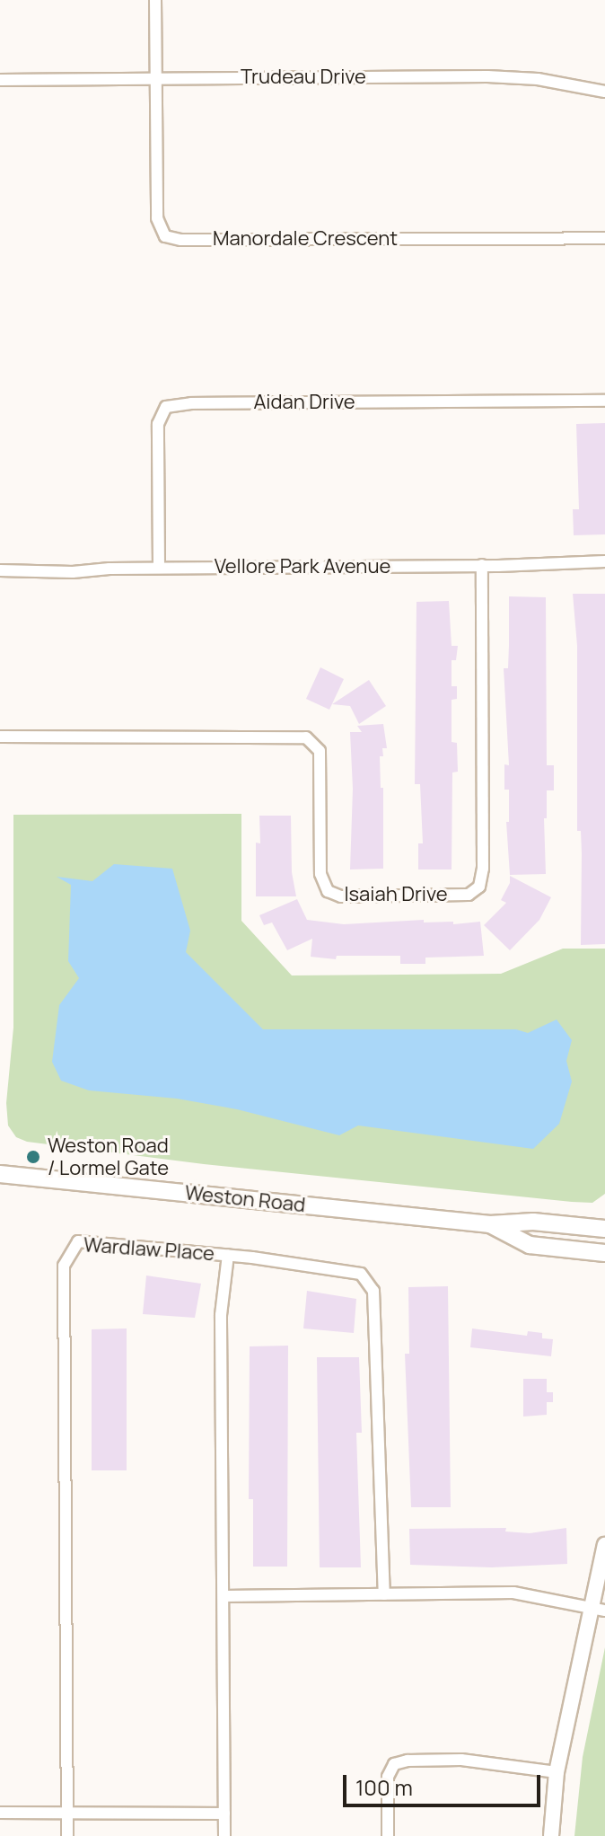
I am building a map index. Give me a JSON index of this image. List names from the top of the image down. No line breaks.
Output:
{"streets":{"main road":["Weston Road"],"street":["Trudeau Drive","Manordale Crescent","Aidan Drive","Vellore Park Avenue","Isaiah Drive","Wardlaw Place"]},"crossings":[["Trudeau Drive","Manordale Crescent"],["Aidan Drive","Vellore Park Avenue"],["Vellore Park Avenue","Isaiah Drive"]],"places":["Weston Road / Lormel Gate"],"scale_bar":"100 m"}
